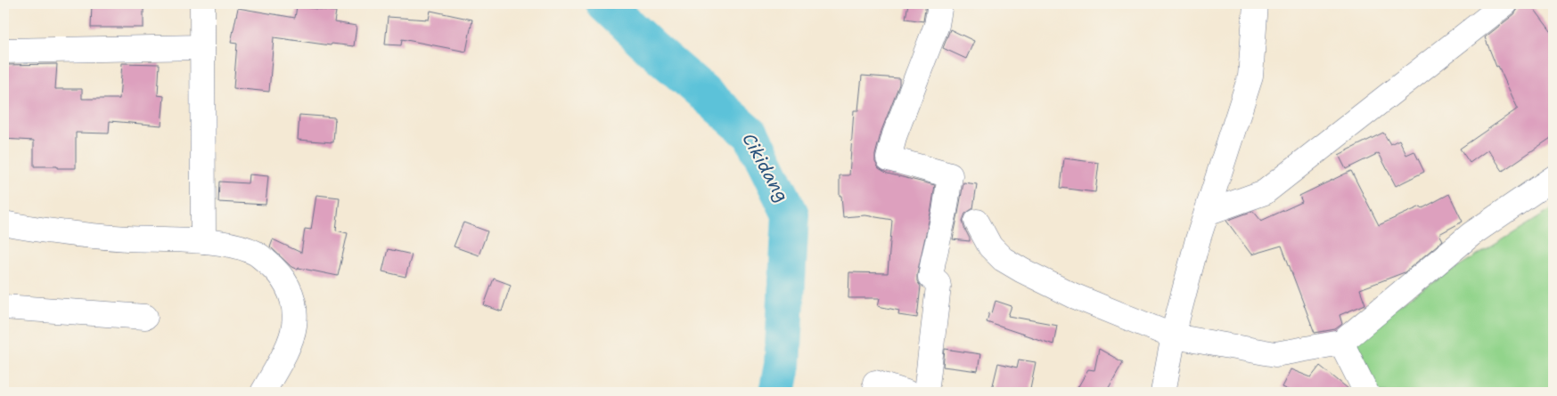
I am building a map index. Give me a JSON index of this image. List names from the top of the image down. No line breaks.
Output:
{"water":["Cikidang"]}
